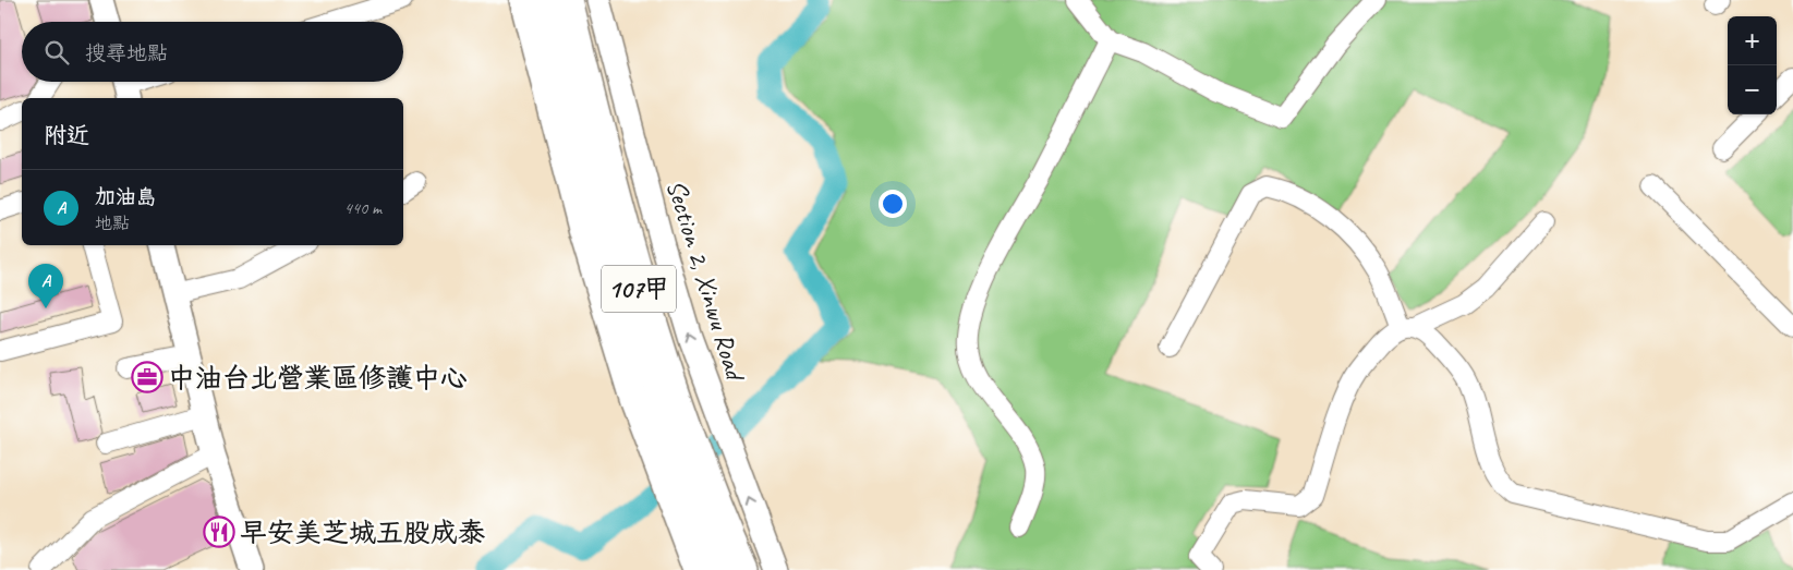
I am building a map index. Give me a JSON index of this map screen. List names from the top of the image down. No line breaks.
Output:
{"streets":{"main road":["Section 2, Xinwu Road","107甲"]},"places":{"office":["中油台北營業區修護中心"],"restaurant":["早安美芝城五股成泰"]},"page":{"map_buttons":["+","−"],"search":"搜尋地點","heading":"附近","list":[{"mark":"A","name":"加油島","note":"地點","value":"440 m"}],"pins":"A"}}
